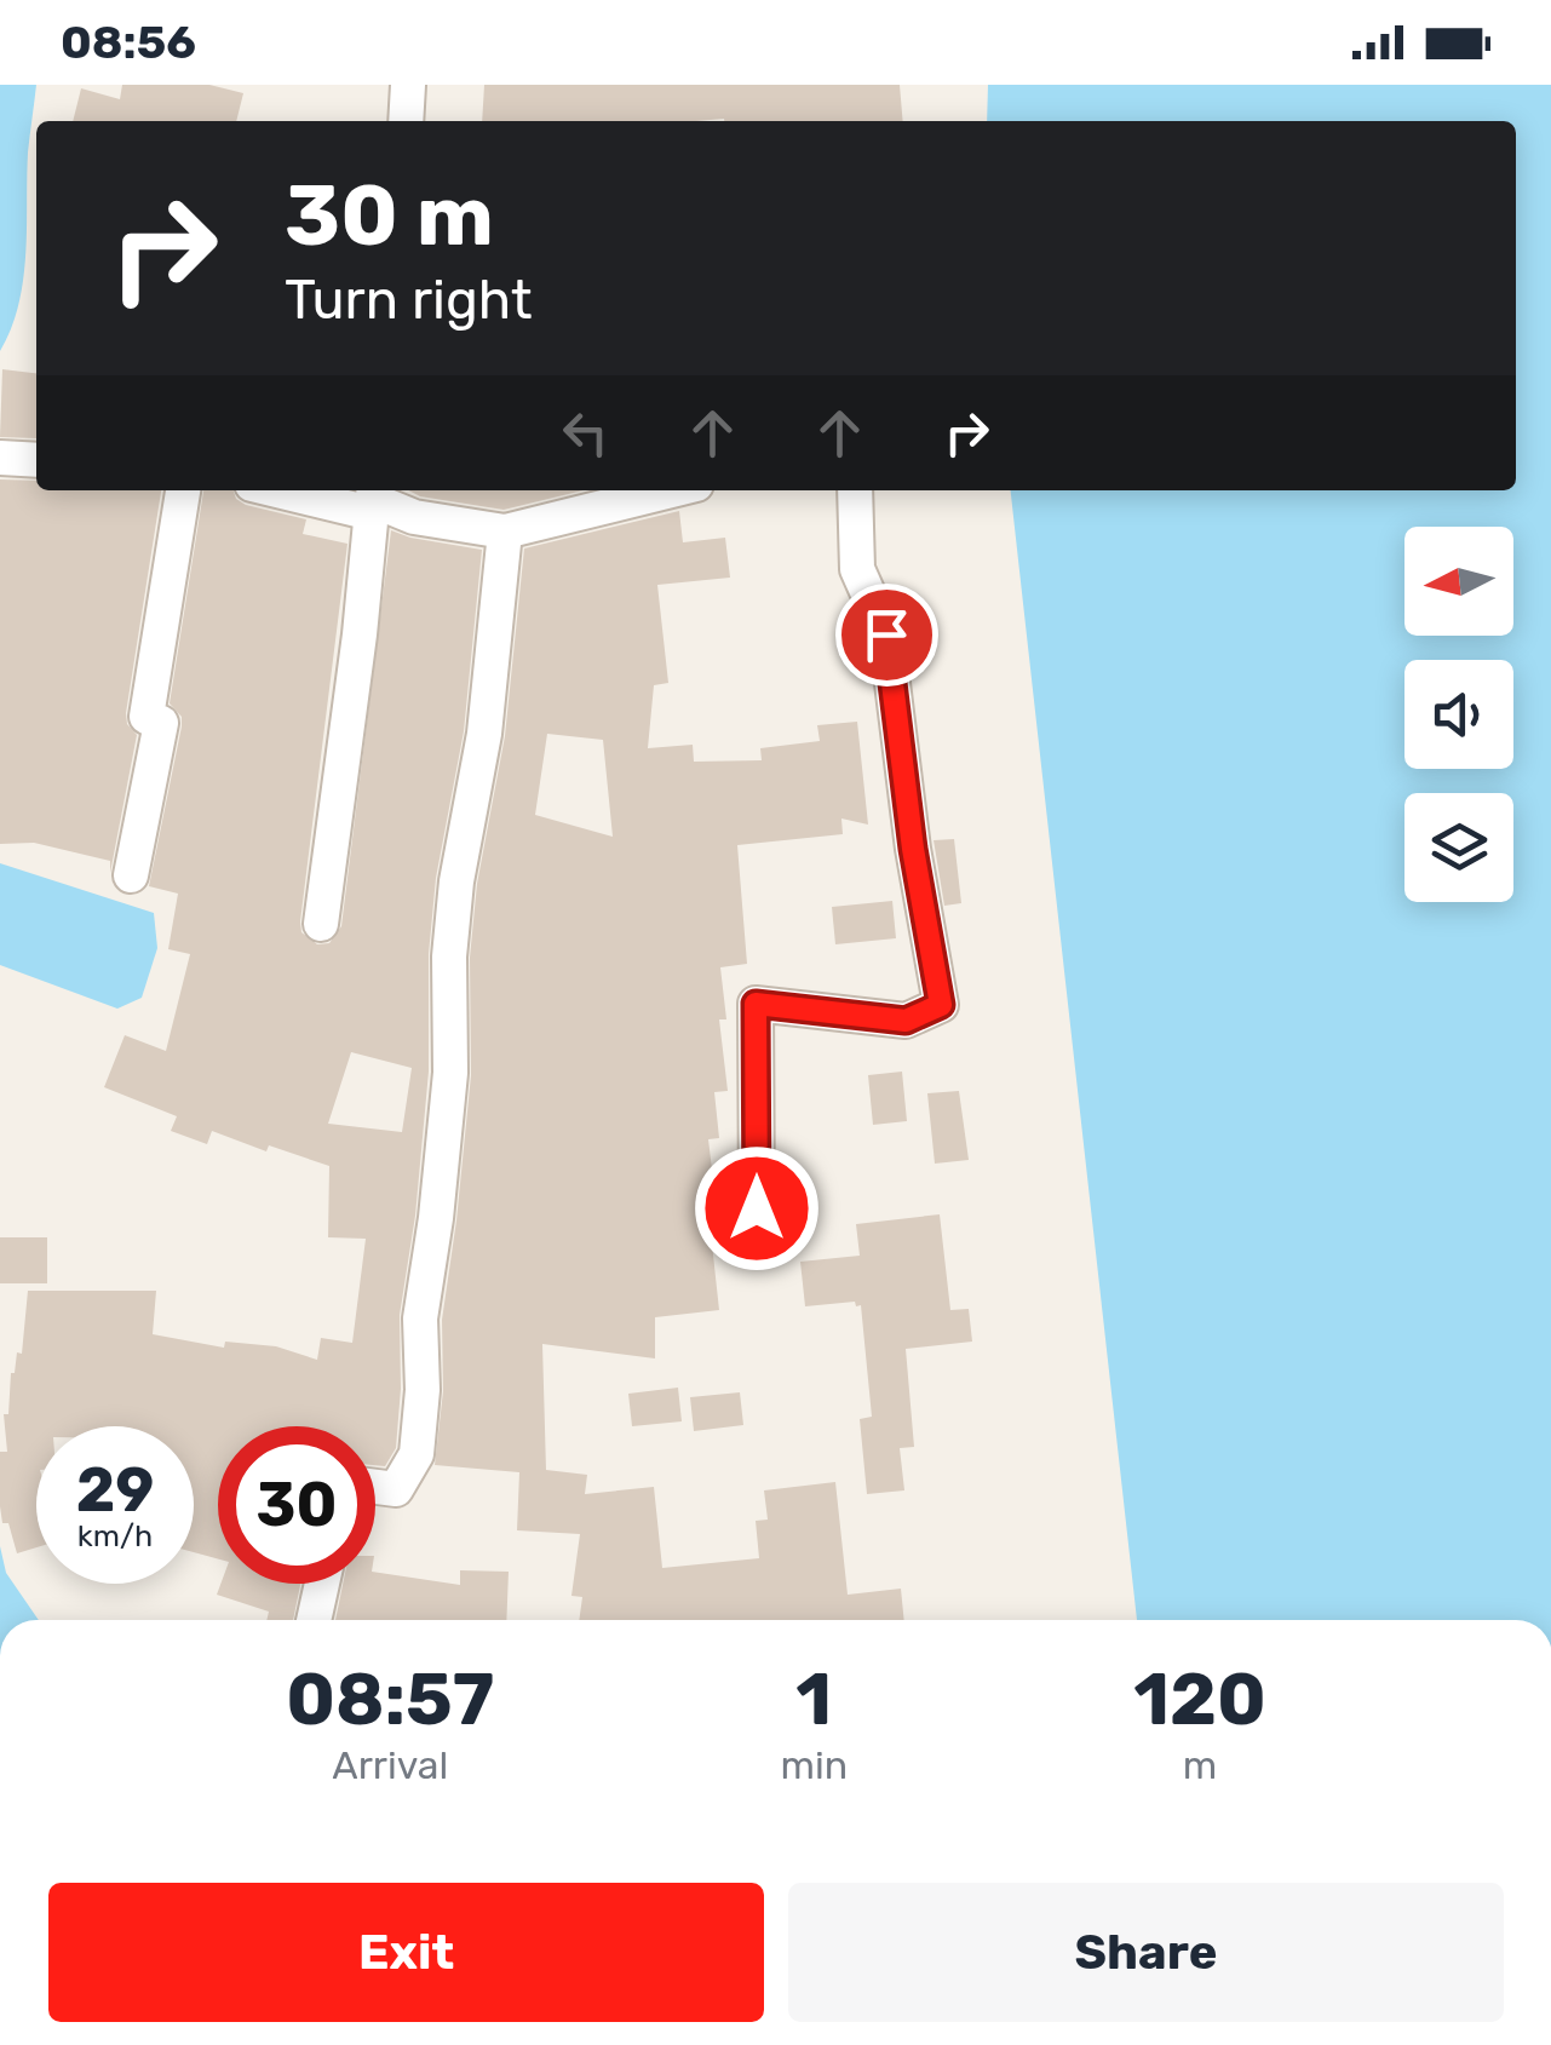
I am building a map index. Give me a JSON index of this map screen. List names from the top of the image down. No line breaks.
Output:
{"north":"left","page":{"status":"08:56","turn":["30 m","Turn right"],"speed":"29 km/h","limit":"30","eta":["08:57","Arrival","1","min","120","m"],"buttons":["Exit","Share"]}}
